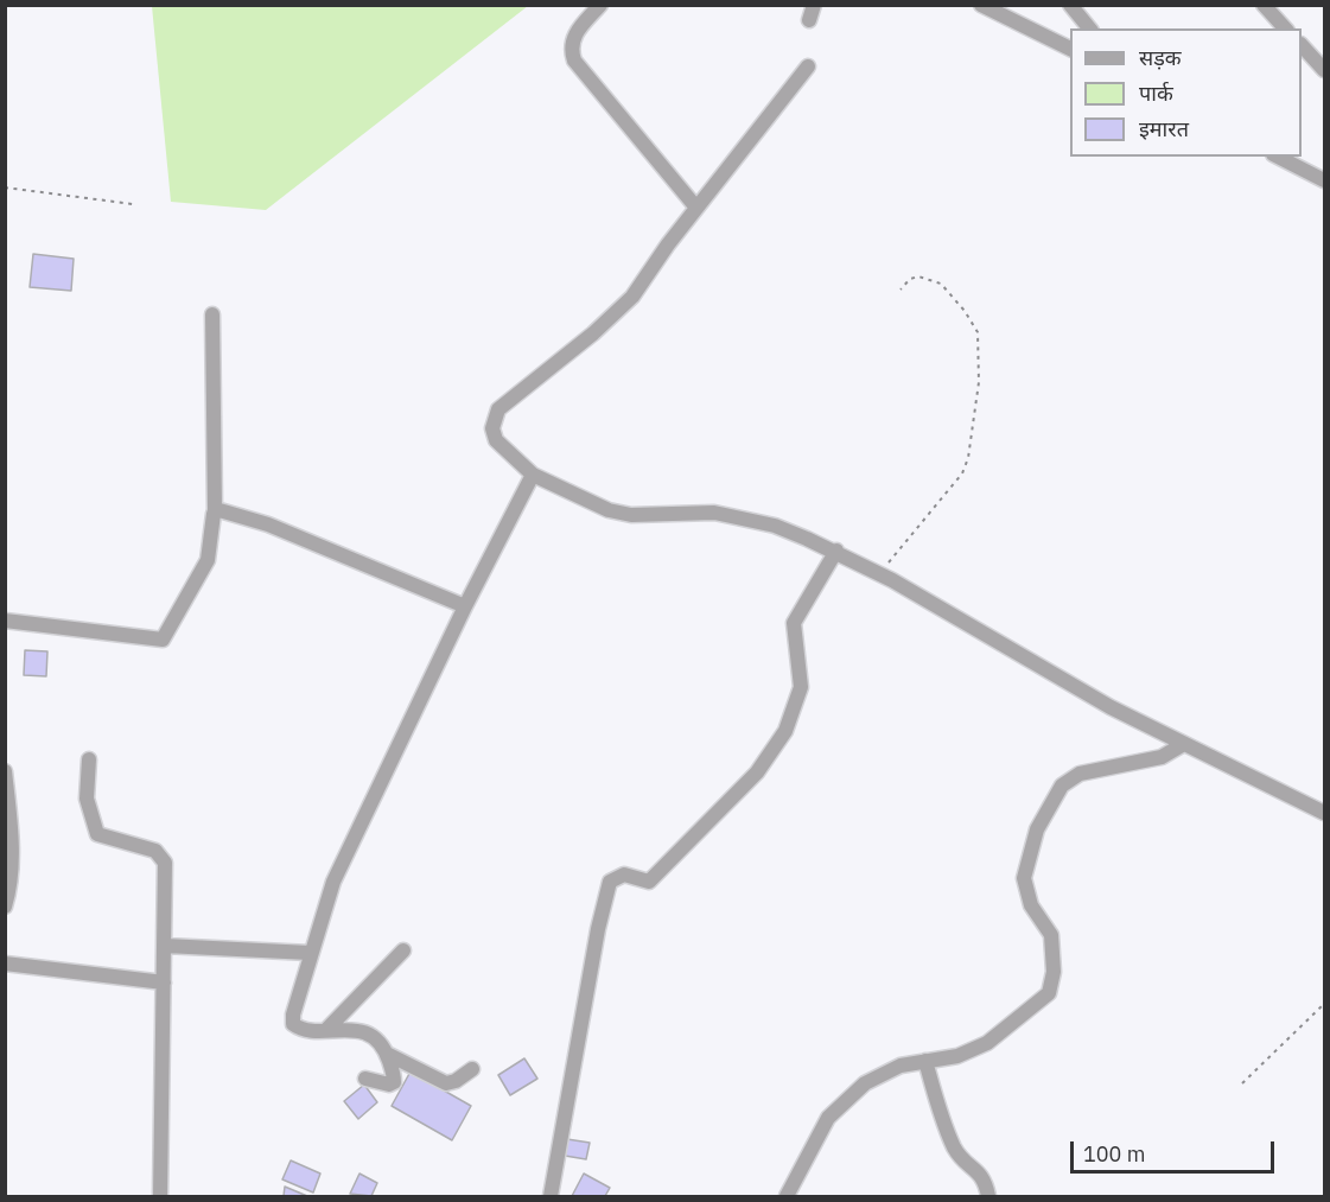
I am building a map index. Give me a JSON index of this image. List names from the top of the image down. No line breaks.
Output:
{"legend":["सड़क","पार्क","इमारत"],"scale_bar":"100 m"}
